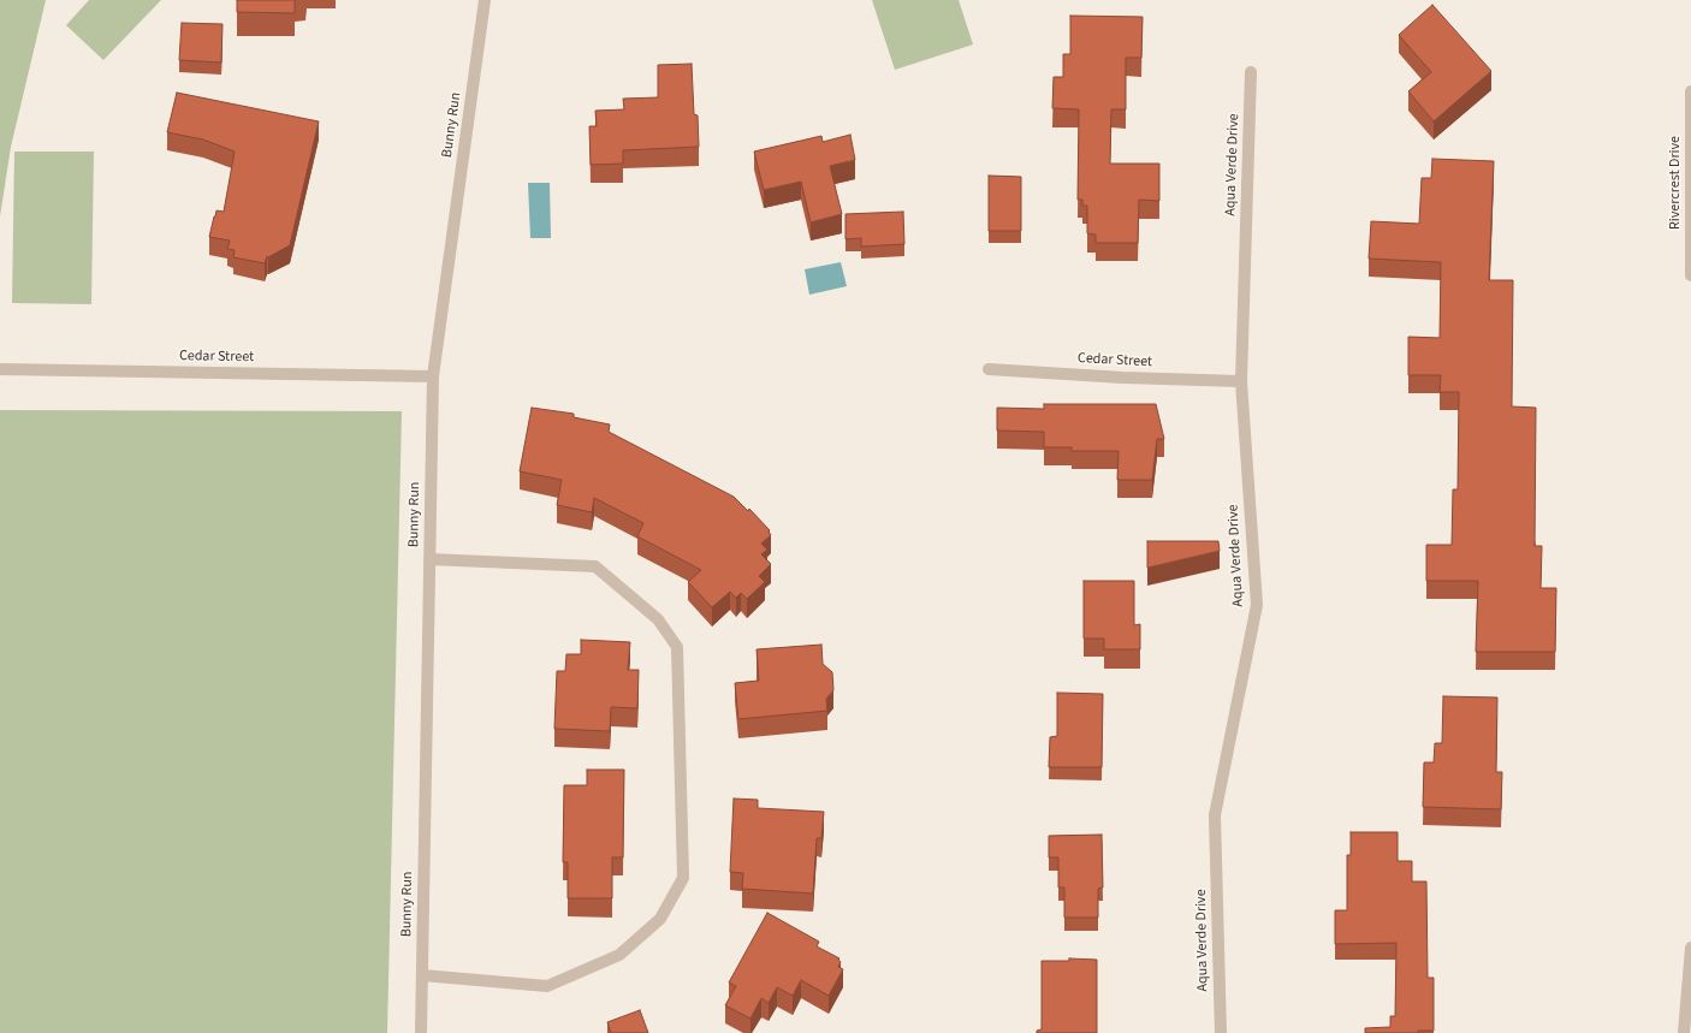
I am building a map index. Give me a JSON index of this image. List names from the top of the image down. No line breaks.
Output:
{"streets":{"street":["Bunny Run","Aqua Verde Drive","Rivercrest Drive","Cedar Street"]},"crossings":[["Bunny Run","Cedar Street"],["Aqua Verde Drive","Cedar Street"]]}
